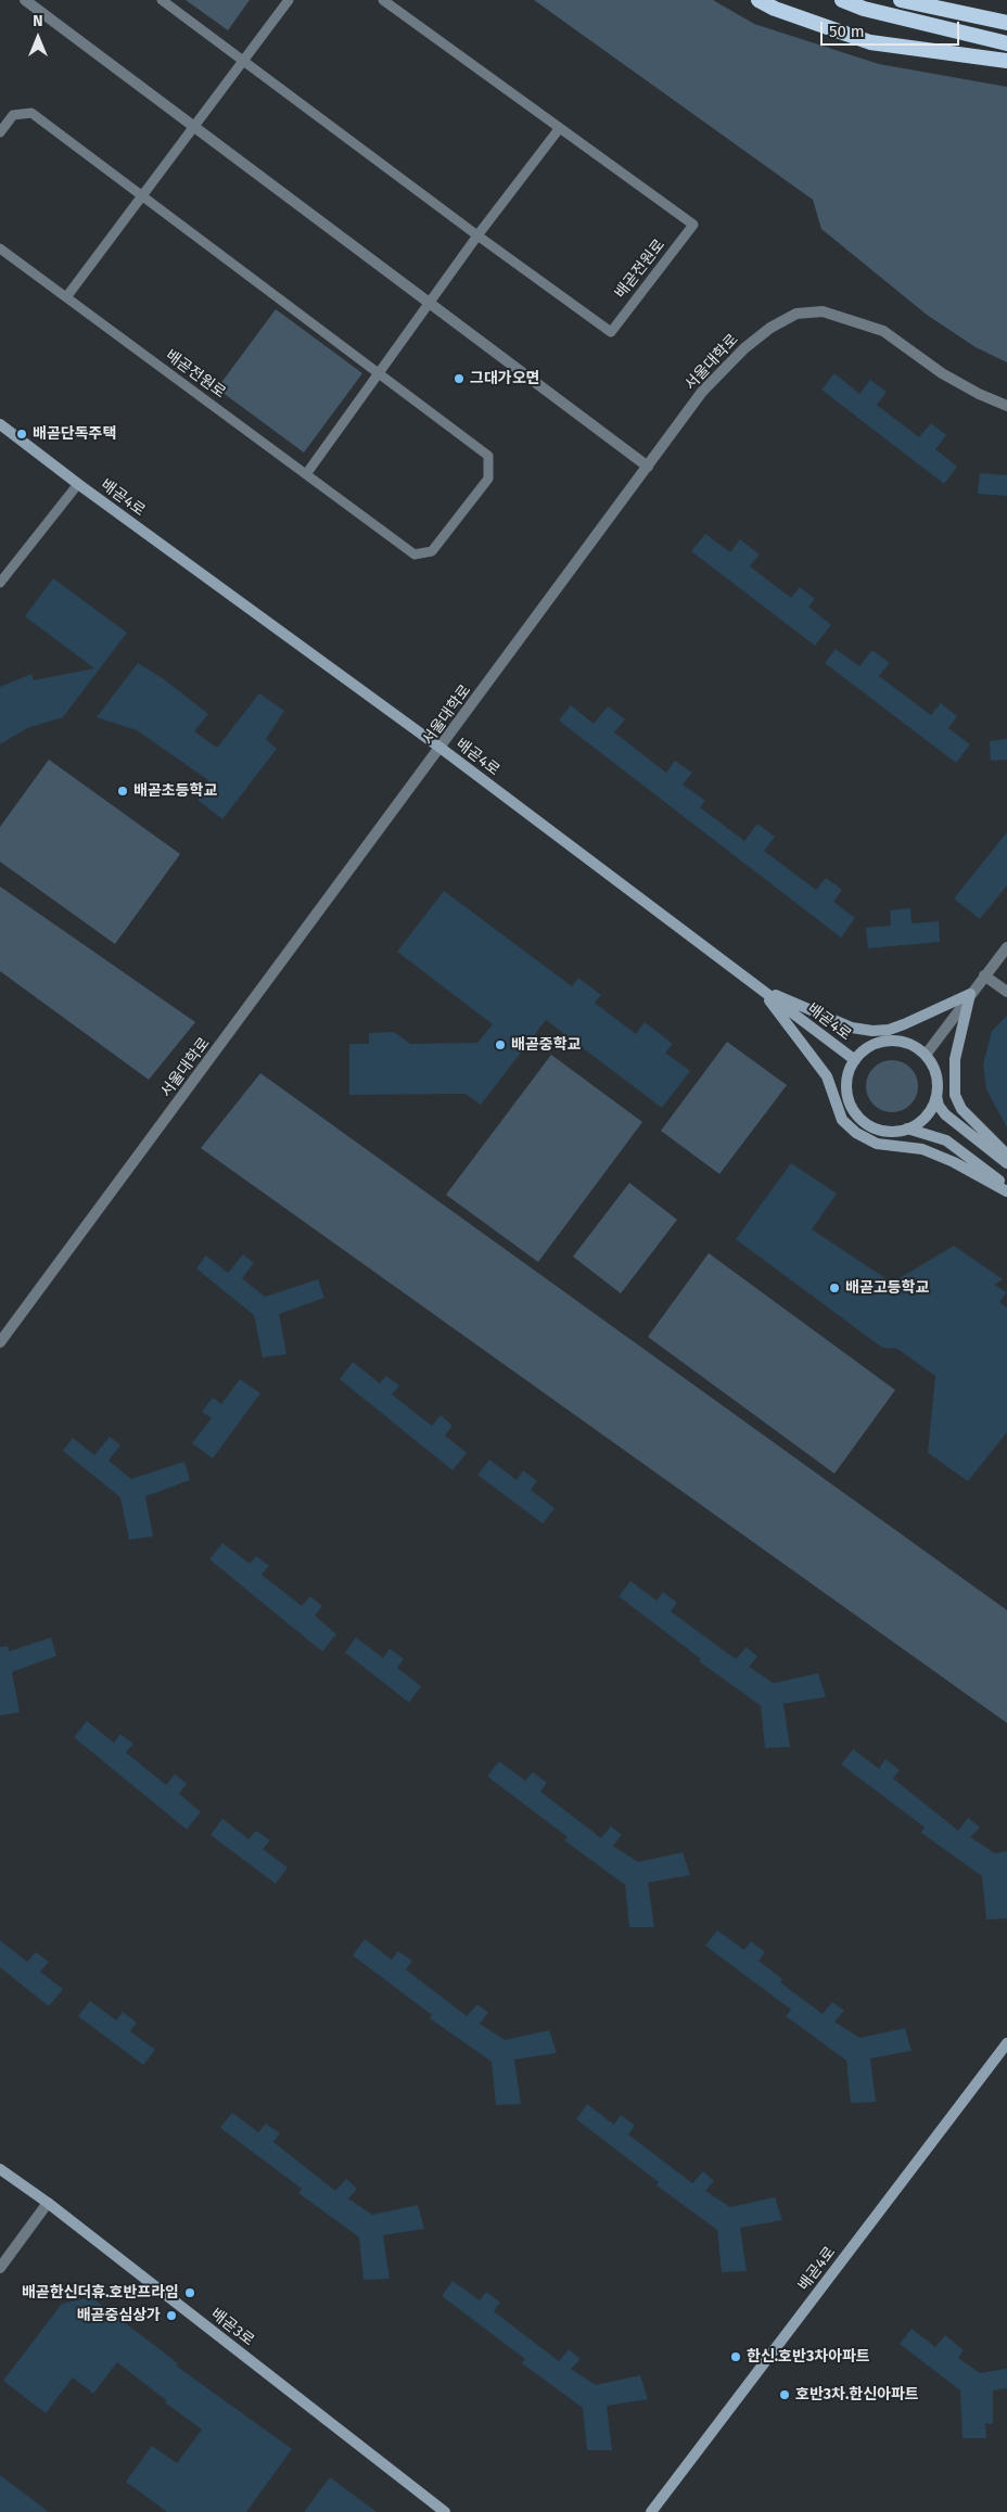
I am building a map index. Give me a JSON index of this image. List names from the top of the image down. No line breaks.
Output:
{"streets":{"main road":["배곧4로","배곧3로"],"street":["서울대학로"],"lane":["배곧전원로"]},"crossings":[["서울대학로","배곧4로"]],"places":["그대가오면","배곧단독주택","배곧초등학교","배곧중학교","배곧고등학교","배곧한신더휴.호반프라임","배곧중심상가","한신.호반3차아파트","호반3차.한신아파트"],"scale_bar":"50 m","north":"top"}
